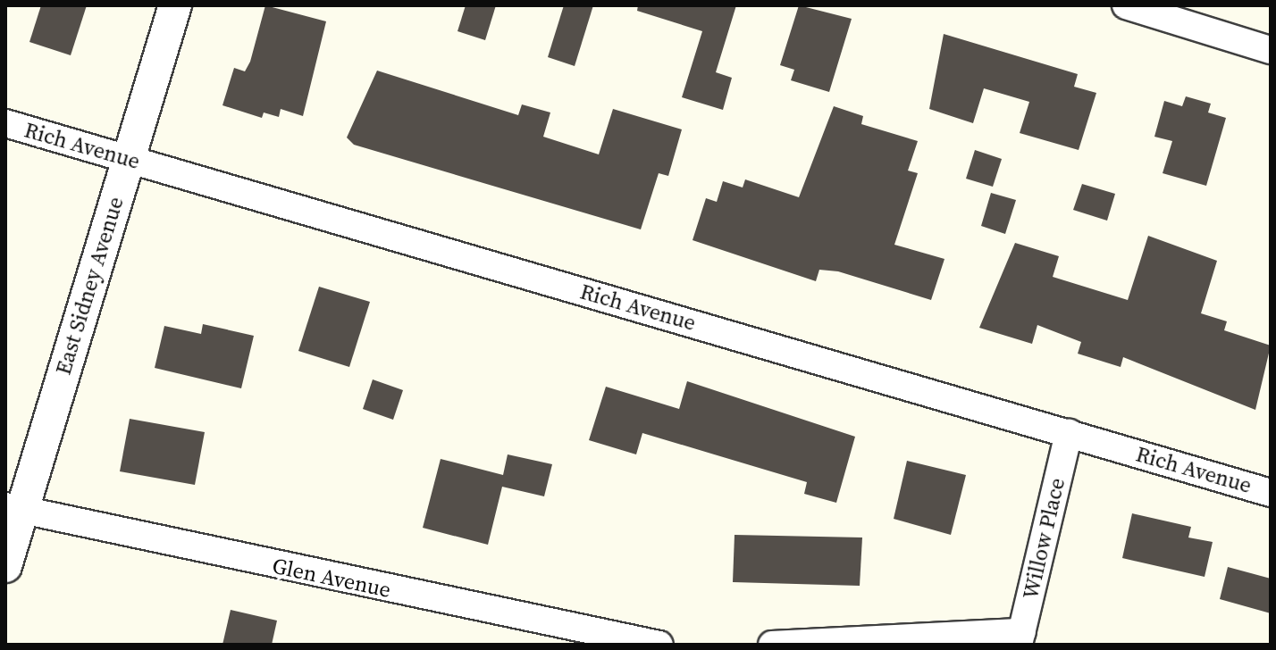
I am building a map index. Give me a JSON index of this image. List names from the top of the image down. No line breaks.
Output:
{"streets":{"street":["Rich Avenue","East Sidney Avenue","Willow Place","Glen Avenue"]},"crossings":[["Rich Avenue","East Sidney Avenue"],["Rich Avenue","Willow Place"],["East Sidney Avenue","Glen Avenue"]]}
